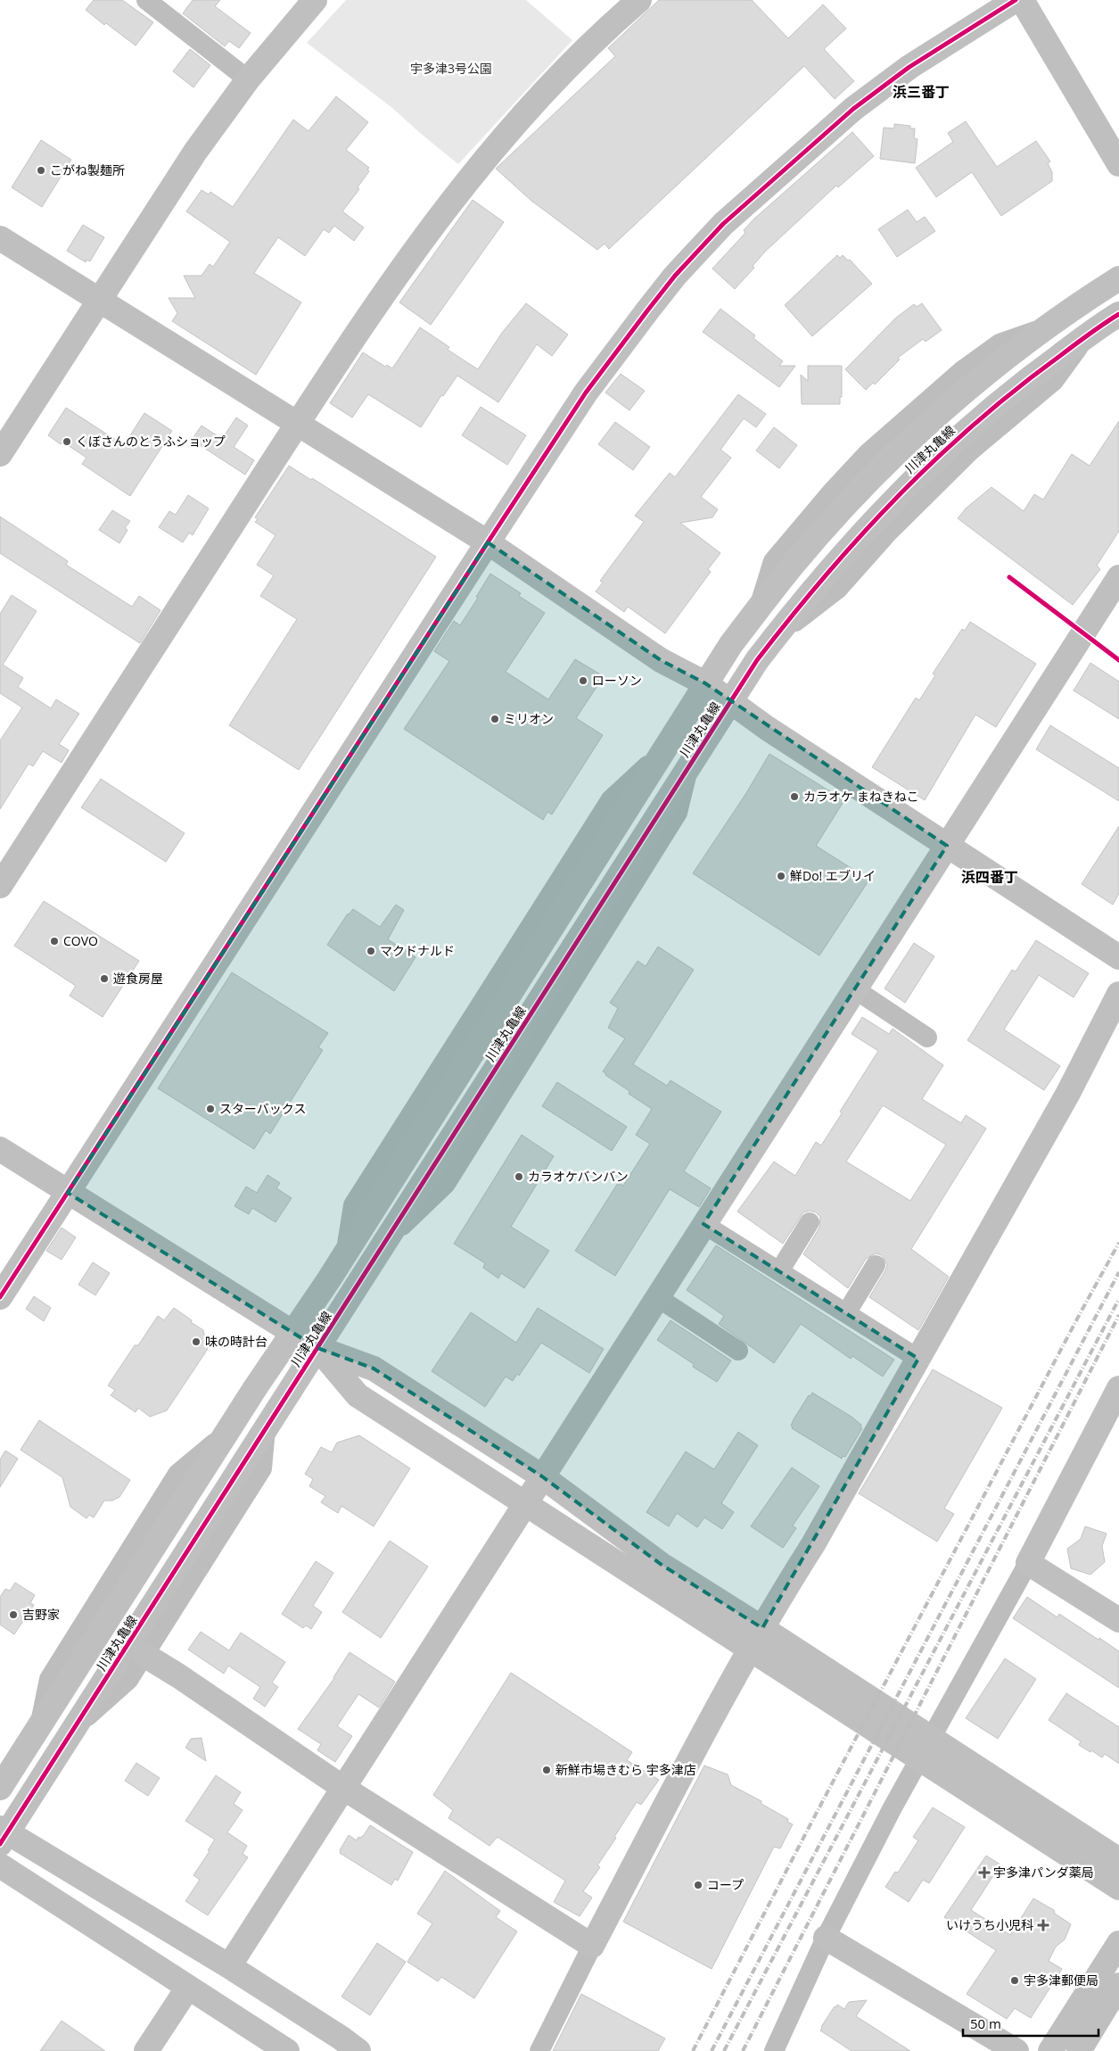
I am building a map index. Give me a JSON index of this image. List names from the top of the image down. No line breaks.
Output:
{"streets":{"street":["川津丸亀線"]},"districts":["浜三番丁","浜四番丁"],"parks":["宇多津3号公園"],"places":{"other":["こがね製麺所","くぼさんのとうふショップ","ローソン","ミリオン","カラオケ まねきねこ","鮮Do! エブリイ","COVO","マクドナルド","遊食房屋","スターバックス","カラオケバンバン","味の時計台","吉野家","新鮮市場きむら 宇多津店","コープ","宇多津郵便局"],"health":["宇多津パンダ薬局","いけうち小児科"]},"scale_bar":"50 m"}
